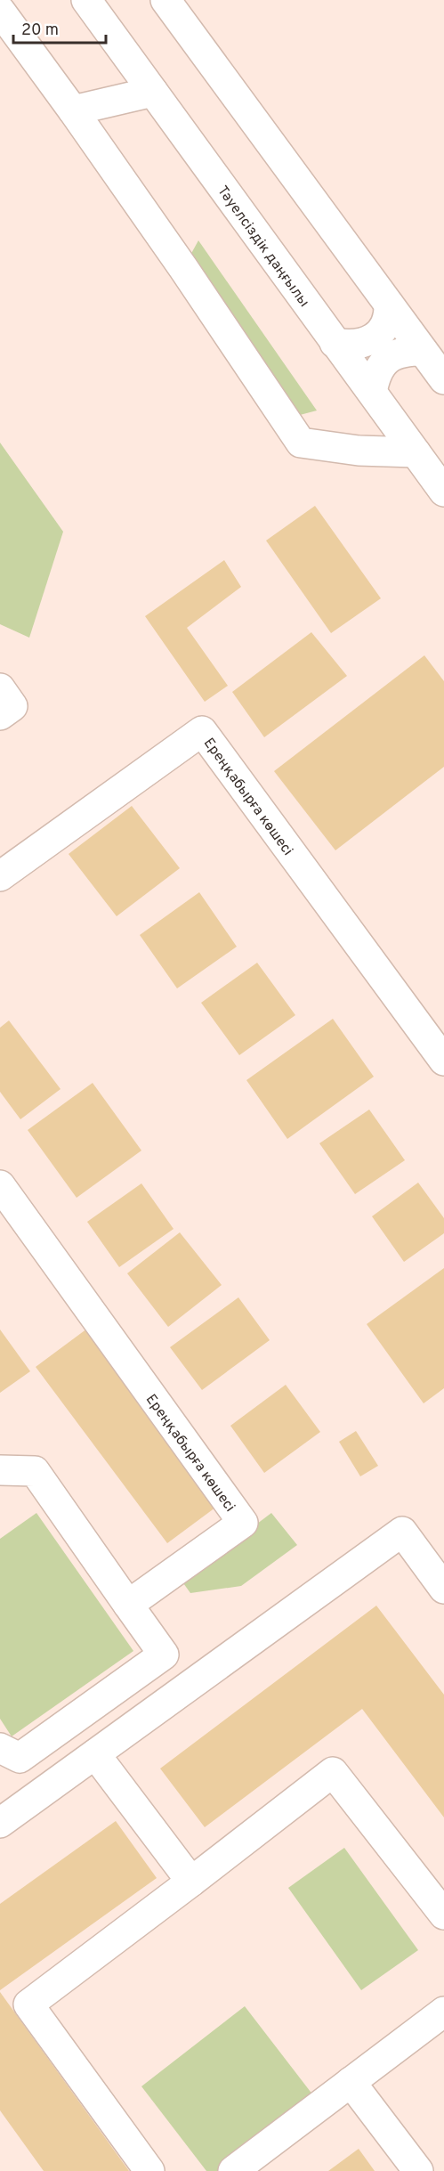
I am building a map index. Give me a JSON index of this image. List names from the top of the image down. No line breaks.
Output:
{"streets":{"street":["Тәуелсіздік даңғылы","Ереңқабырға көшесі"]},"scale_bar":"20 m"}
